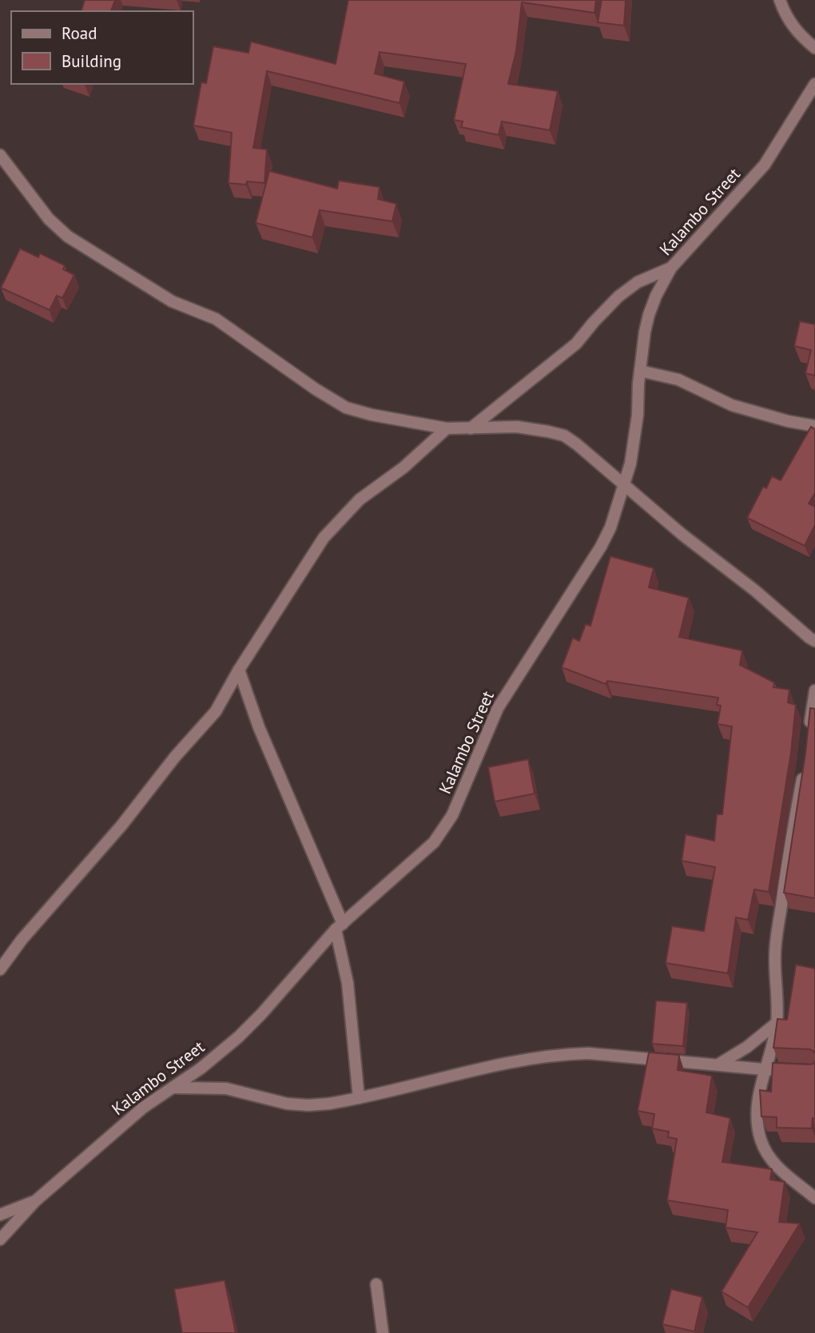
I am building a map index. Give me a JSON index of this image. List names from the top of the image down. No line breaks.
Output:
{"streets":{"street":["Kalambo Street"]},"legend":["Road","Building"]}
